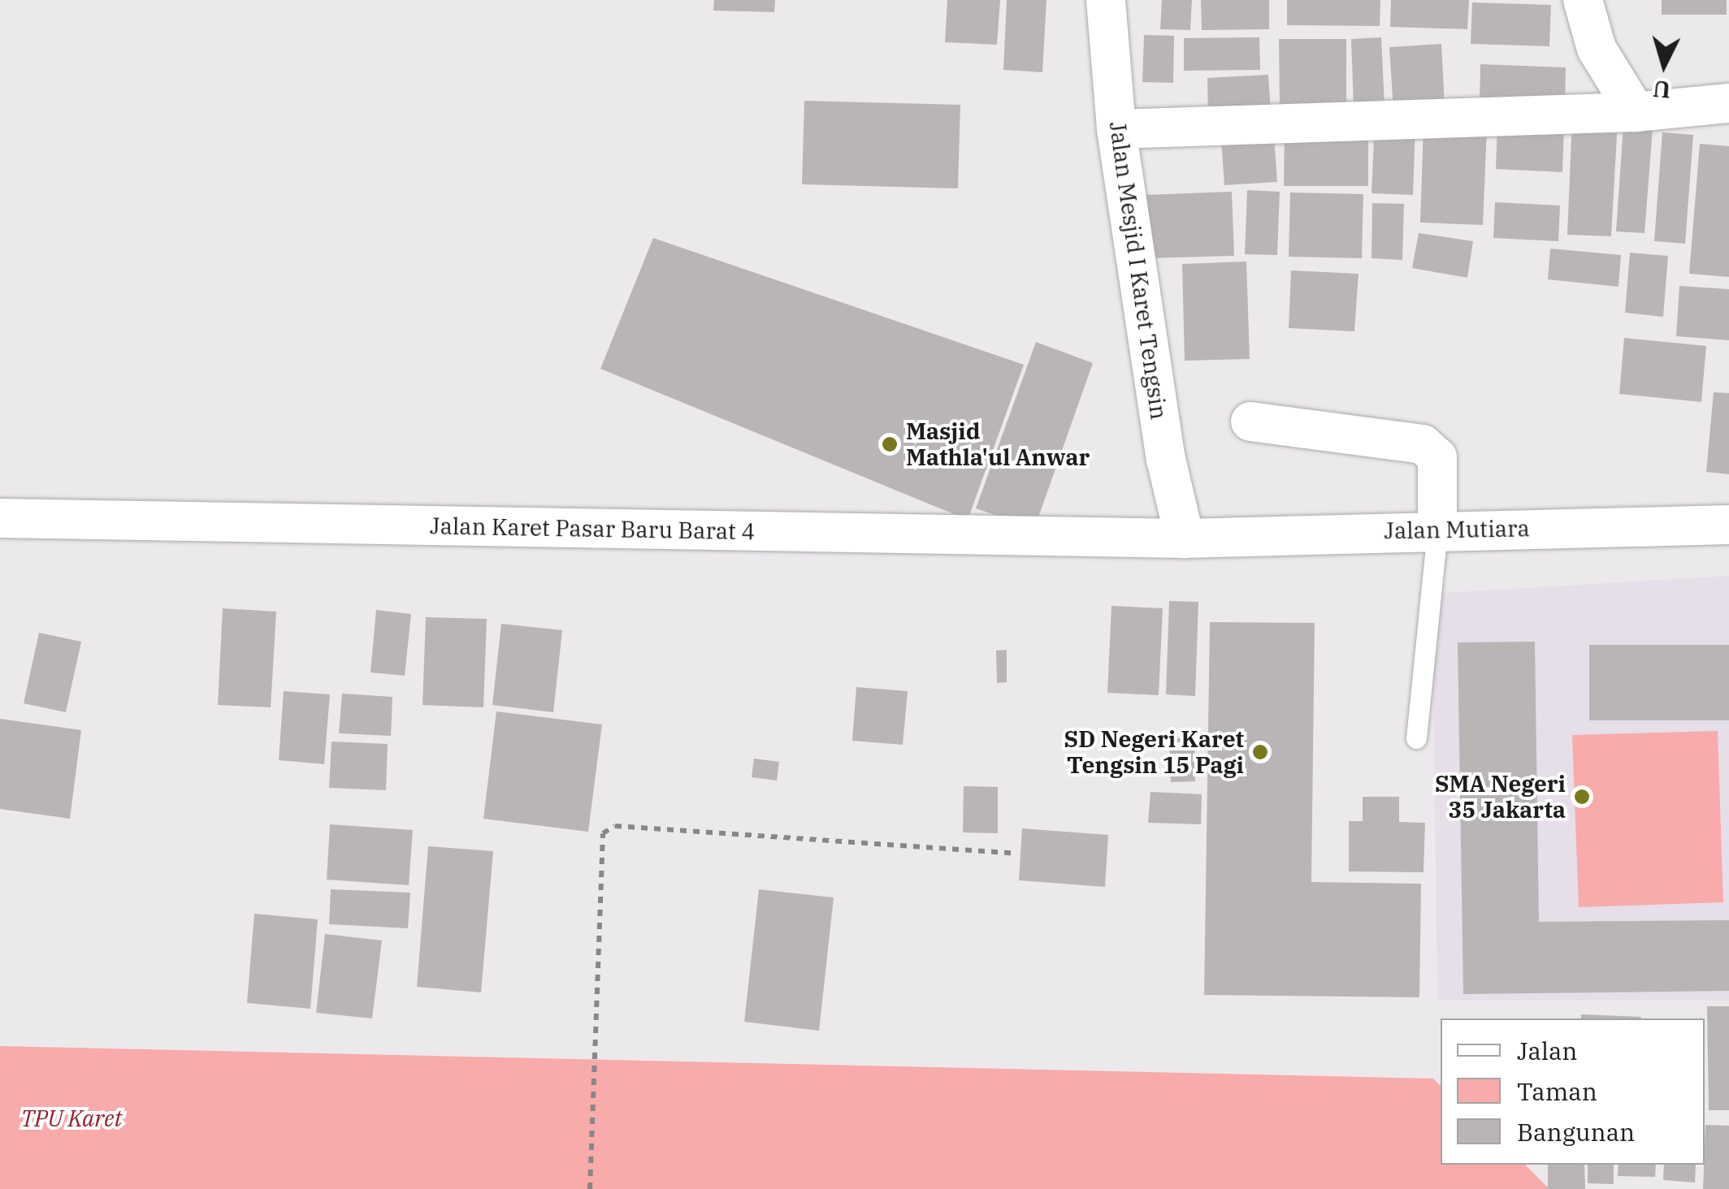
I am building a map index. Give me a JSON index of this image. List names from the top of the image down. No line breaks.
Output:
{"streets":{"street":["Jalan Mesjid I Karet Tengsin","Jalan Karet Pasar Baru Barat 4","Jalan Mutiara"]},"crossings":[["Jalan Mesjid I Karet Tengsin","Jalan Karet Pasar Baru Barat 4"],["Jalan Mesjid I Karet Tengsin","Jalan Mutiara"],["Jalan Karet Pasar Baru Barat 4","Jalan Mutiara"]],"parks":["TPU Karet"],"places":["Masjid Mathla'ul Anwar","SD Negeri Karet Tengsin 15 Pagi","SMA Negeri 35 Jakarta"],"legend":["Jalan","Taman","Bangunan"],"north":"bottom"}
